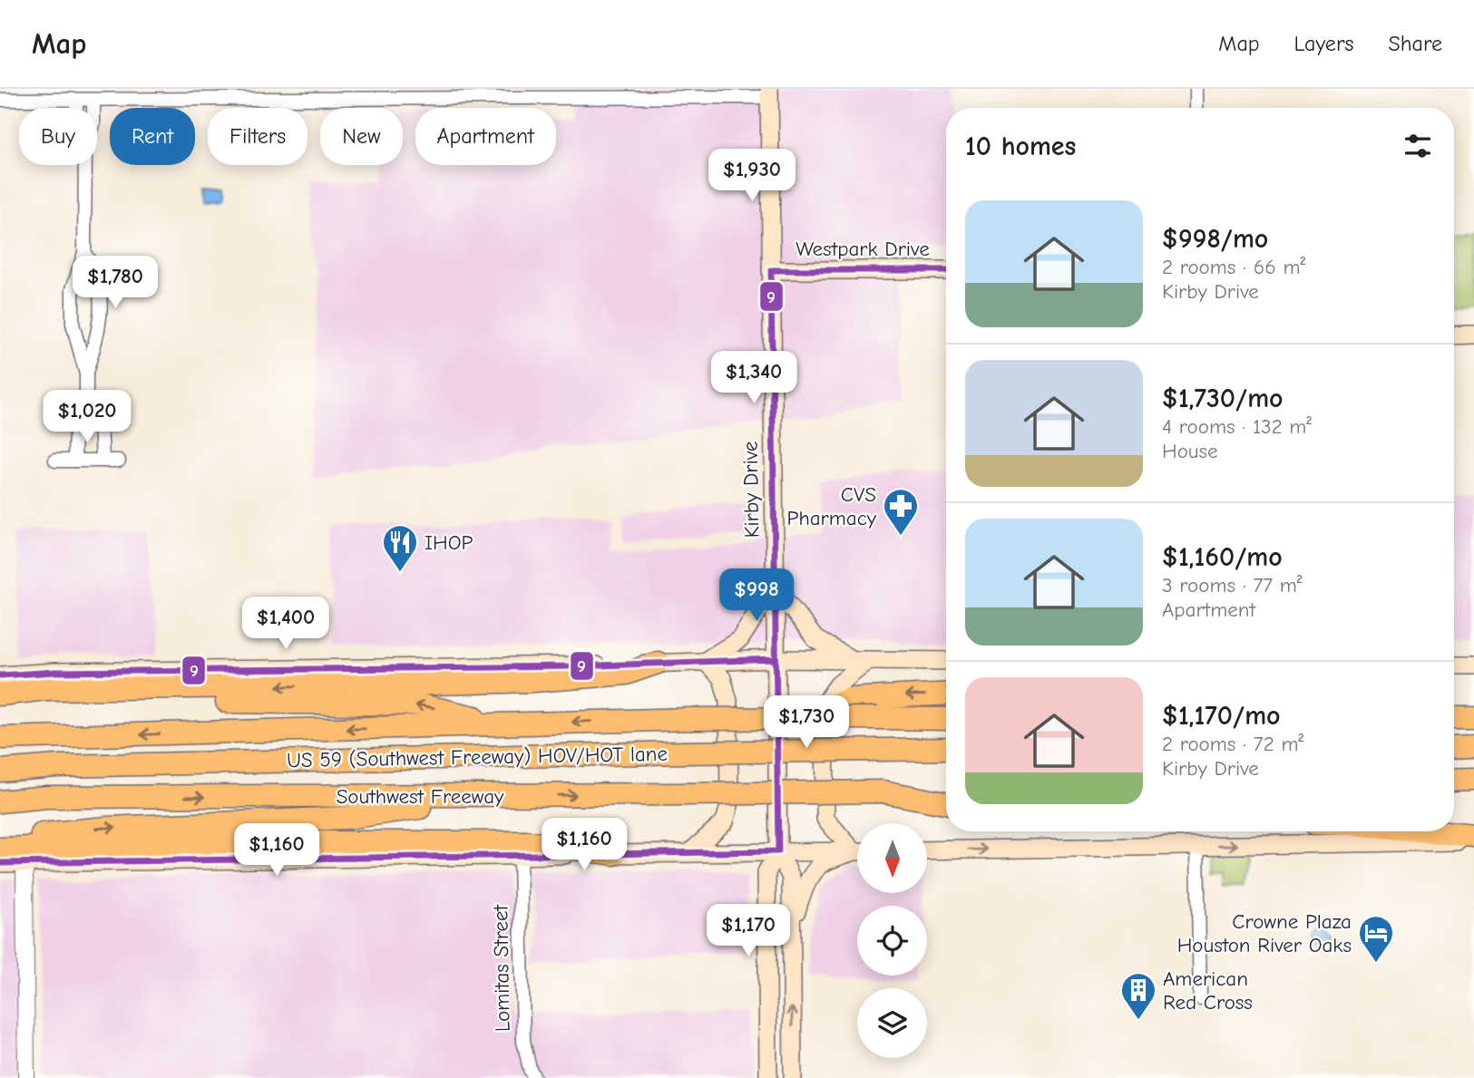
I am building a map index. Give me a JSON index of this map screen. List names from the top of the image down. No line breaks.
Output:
{"streets":{"highway":["US 59 (Southwest Freeway) HOV/HOT lane","Southwest Freeway"],"main road":["Westpark Drive","Kirby Drive"],"street":["Lomitas Street"]},"crossings":[["Westpark Drive","Kirby Drive"]],"places":{"pharmacy":["CVS Pharmacy"],"restaurant":["IHOP"],"hotel":["Crowne Plaza Houston River Oaks"],"building":["American Red Cross"]},"lines":["transit line 9"],"north":"bottom","page":{"header":"Map","nav":["Map","Layers","Share"],"chip":["Buy","Rent","Filters","New","Apartment"],"heading":"10 homes","price":["$1,930","$1,780","$1,340","$1,020","$998","$1,400","$1,730","$1,160","$1,160","$1,170"],"list":[{"name":"$998/mo","note":"2 rooms · 66 m² · Kirby Drive"},{"name":"$1,730/mo","note":"4 rooms · 132 m² · House"},{"name":"$1,160/mo","note":"3 rooms · 77 m² · Apartment"},{"name":"$1,170/mo","note":"2 rooms · 72 m² · Kirby Drive"}]}}
